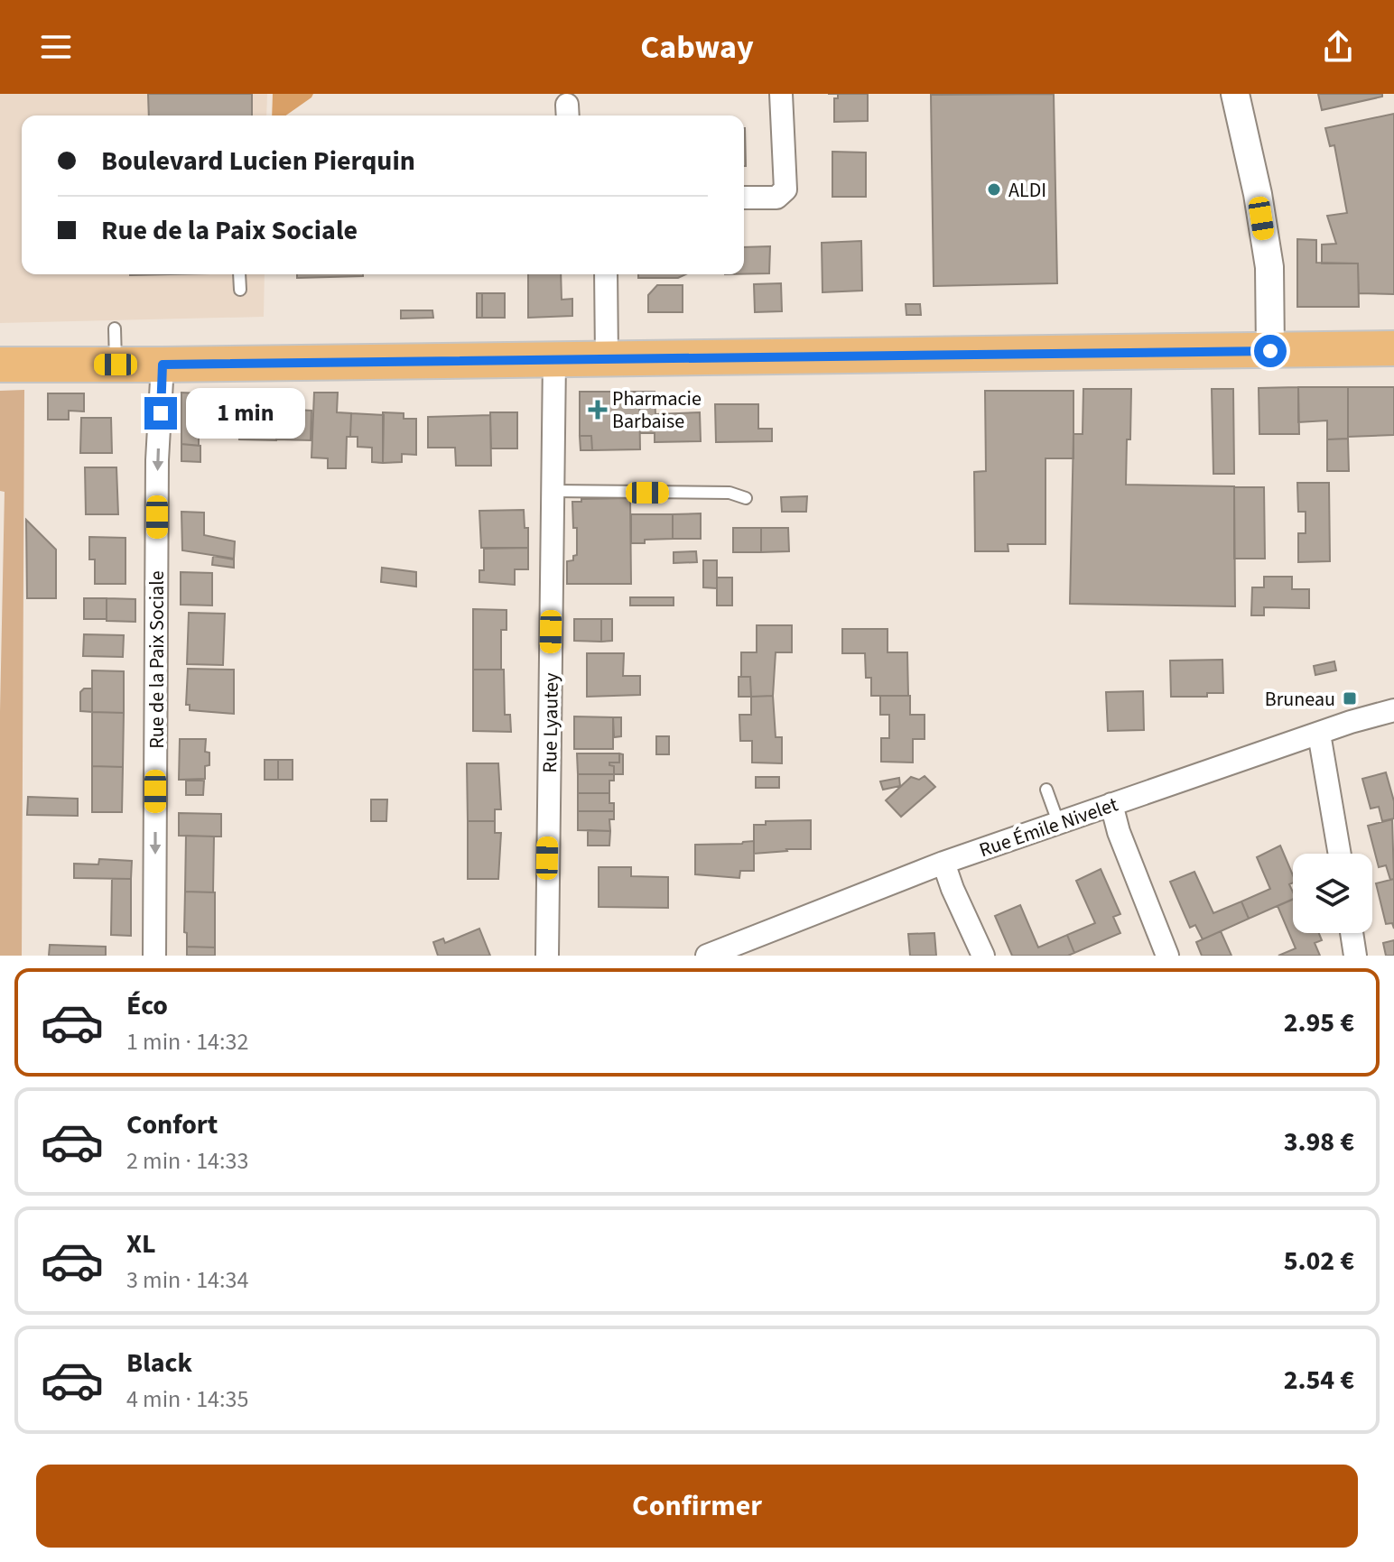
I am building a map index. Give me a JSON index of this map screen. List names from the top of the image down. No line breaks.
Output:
{"streets":{"street":["Rue de la Paix Sociale","Rue Lyautey","Rue Émile Nivelet"]},"one_way":["Rue de la Paix Sociale"],"places":{"other":["ALDI"],"health":["Pharmacie Barbaise"],"transit":["Bruneau"]},"page":{"header":"Cabway","banner":["Boulevard Lucien Pierquin","Rue de la Paix Sociale"],"bubble":"1 min","list":[{"name":"Éco","note":"1 min · 14:32","value":"2.95 €"},{"name":"Confort","note":"2 min · 14:33","value":"3.98 €"},{"name":"XL","note":"3 min · 14:34","value":"5.02 €"},{"name":"Black","note":"4 min · 14:35","value":"2.54 €"}],"buttons":"Confirmer"}}
